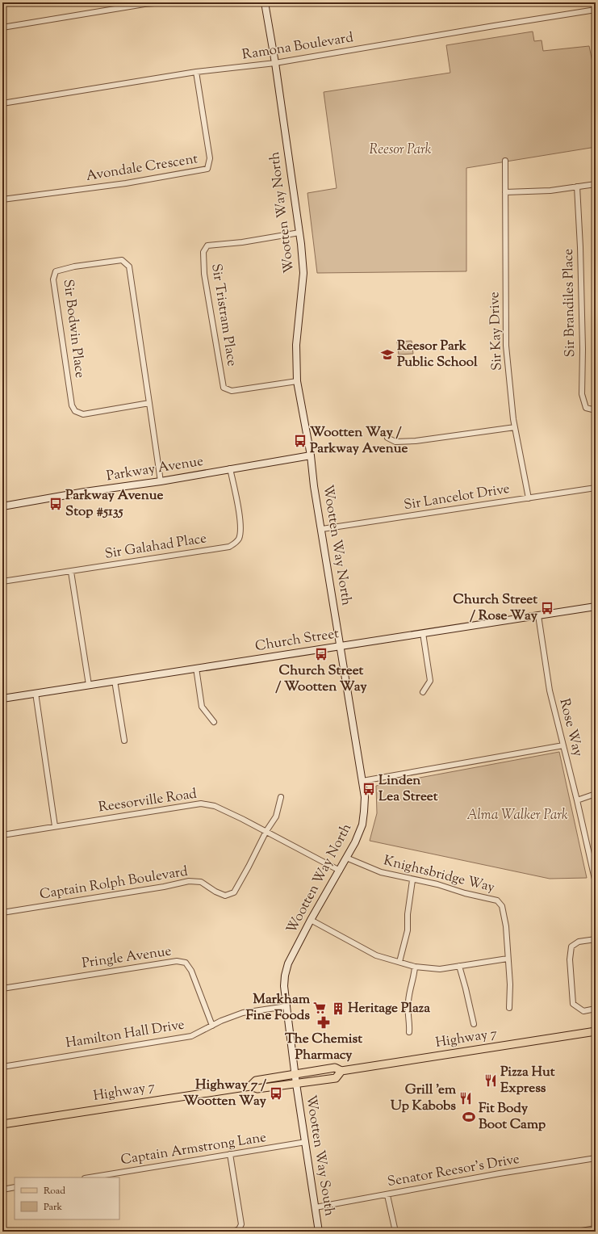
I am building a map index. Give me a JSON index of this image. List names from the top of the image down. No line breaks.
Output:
{"streets":{"main road":["Highway 7"],"street":["Ramona Boulevard","Avondale Crescent","Wootten Way North","Sir Brandiles Place","Sir Tristram Place","Sir Bodwin Place","Sir Kay Drive","Parkway Avenue","Sir Lancelot Drive","Sir Galahad Place","Church Street","Rose Way","Reesorville Road","Knightsbridge Way","Captain Rolph Boulevard","Pringle Avenue","Hamilton Hall Drive","Captain Armstrong Lane","Wootten Way South","Senator Reesor's Drive"]},"crossings":[["Ramona Boulevard","Avondale Crescent"],["Ramona Boulevard","Wootten Way North"],["Wootten Way North","Sir Tristram Place"],["Wootten Way North","Parkway Avenue"],["Wootten Way North","Sir Lancelot Drive"],["Wootten Way North","Church Street"],["Wootten Way North","Reesorville Road"],["Wootten Way North","Knightsbridge Way"],["Wootten Way North","Hamilton Hall Drive"],["Wootten Way North","Highway 7"],["Wootten Way North","Wootten Way South"],["Sir Bodwin Place","Parkway Avenue"],["Sir Kay Drive","Sir Lancelot Drive"],["Parkway Avenue","Sir Galahad Place"],["Church Street","Rose Way"],["Reesorville Road","Captain Rolph Boulevard"],["Pringle Avenue","Hamilton Hall Drive"],["Highway 7","Wootten Way South"],["Captain Armstrong Lane","Wootten Way South"],["Wootten Way South","Senator Reesor's Drive"]],"parks":["Reesor Park","Alma Walker Park"],"places":{"school or university":["Reesor Park Public School"],"bus stop":["Wootten Way / Parkway Avenue","Parkway Avenue Stop #5135","Church Street / Rose Way","Church Street / Wootten Way","Linden Lea Street","Highway 7 / Wootten Way"],"supermarket":["Markham Fine Foods"],"building":["Heritage Plaza"],"pharmacy":["The Chemist Pharmacy"],"restaurant":["Pizza Hut Express","Grill 'em Up Kabobs"],"sports":["Fit Body Boot Camp"]},"legend":["Road","Park"]}
